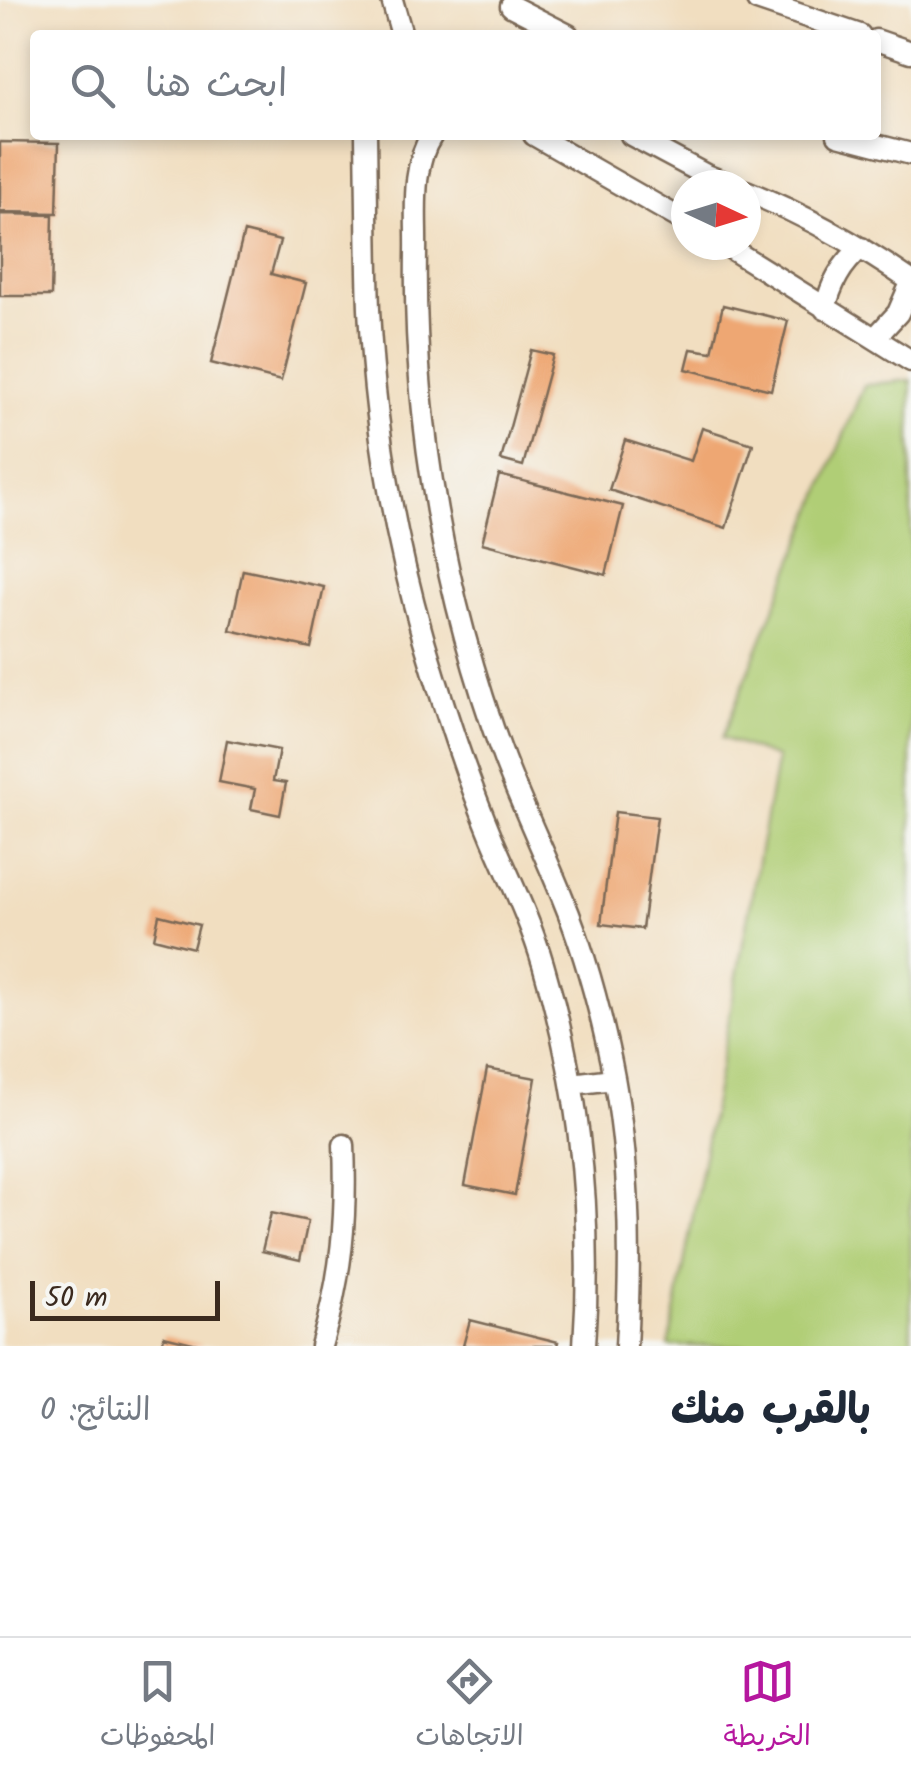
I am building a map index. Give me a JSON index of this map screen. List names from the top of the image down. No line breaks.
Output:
{"scale_bar":"50 m","north":"right","page":{"search":"ابحث هنا","scale":"50 m","heading":["بالقرب منك","النتائج: 0"],"nav":["الخريطة","الاتجاهات","المحفوظات"]}}
